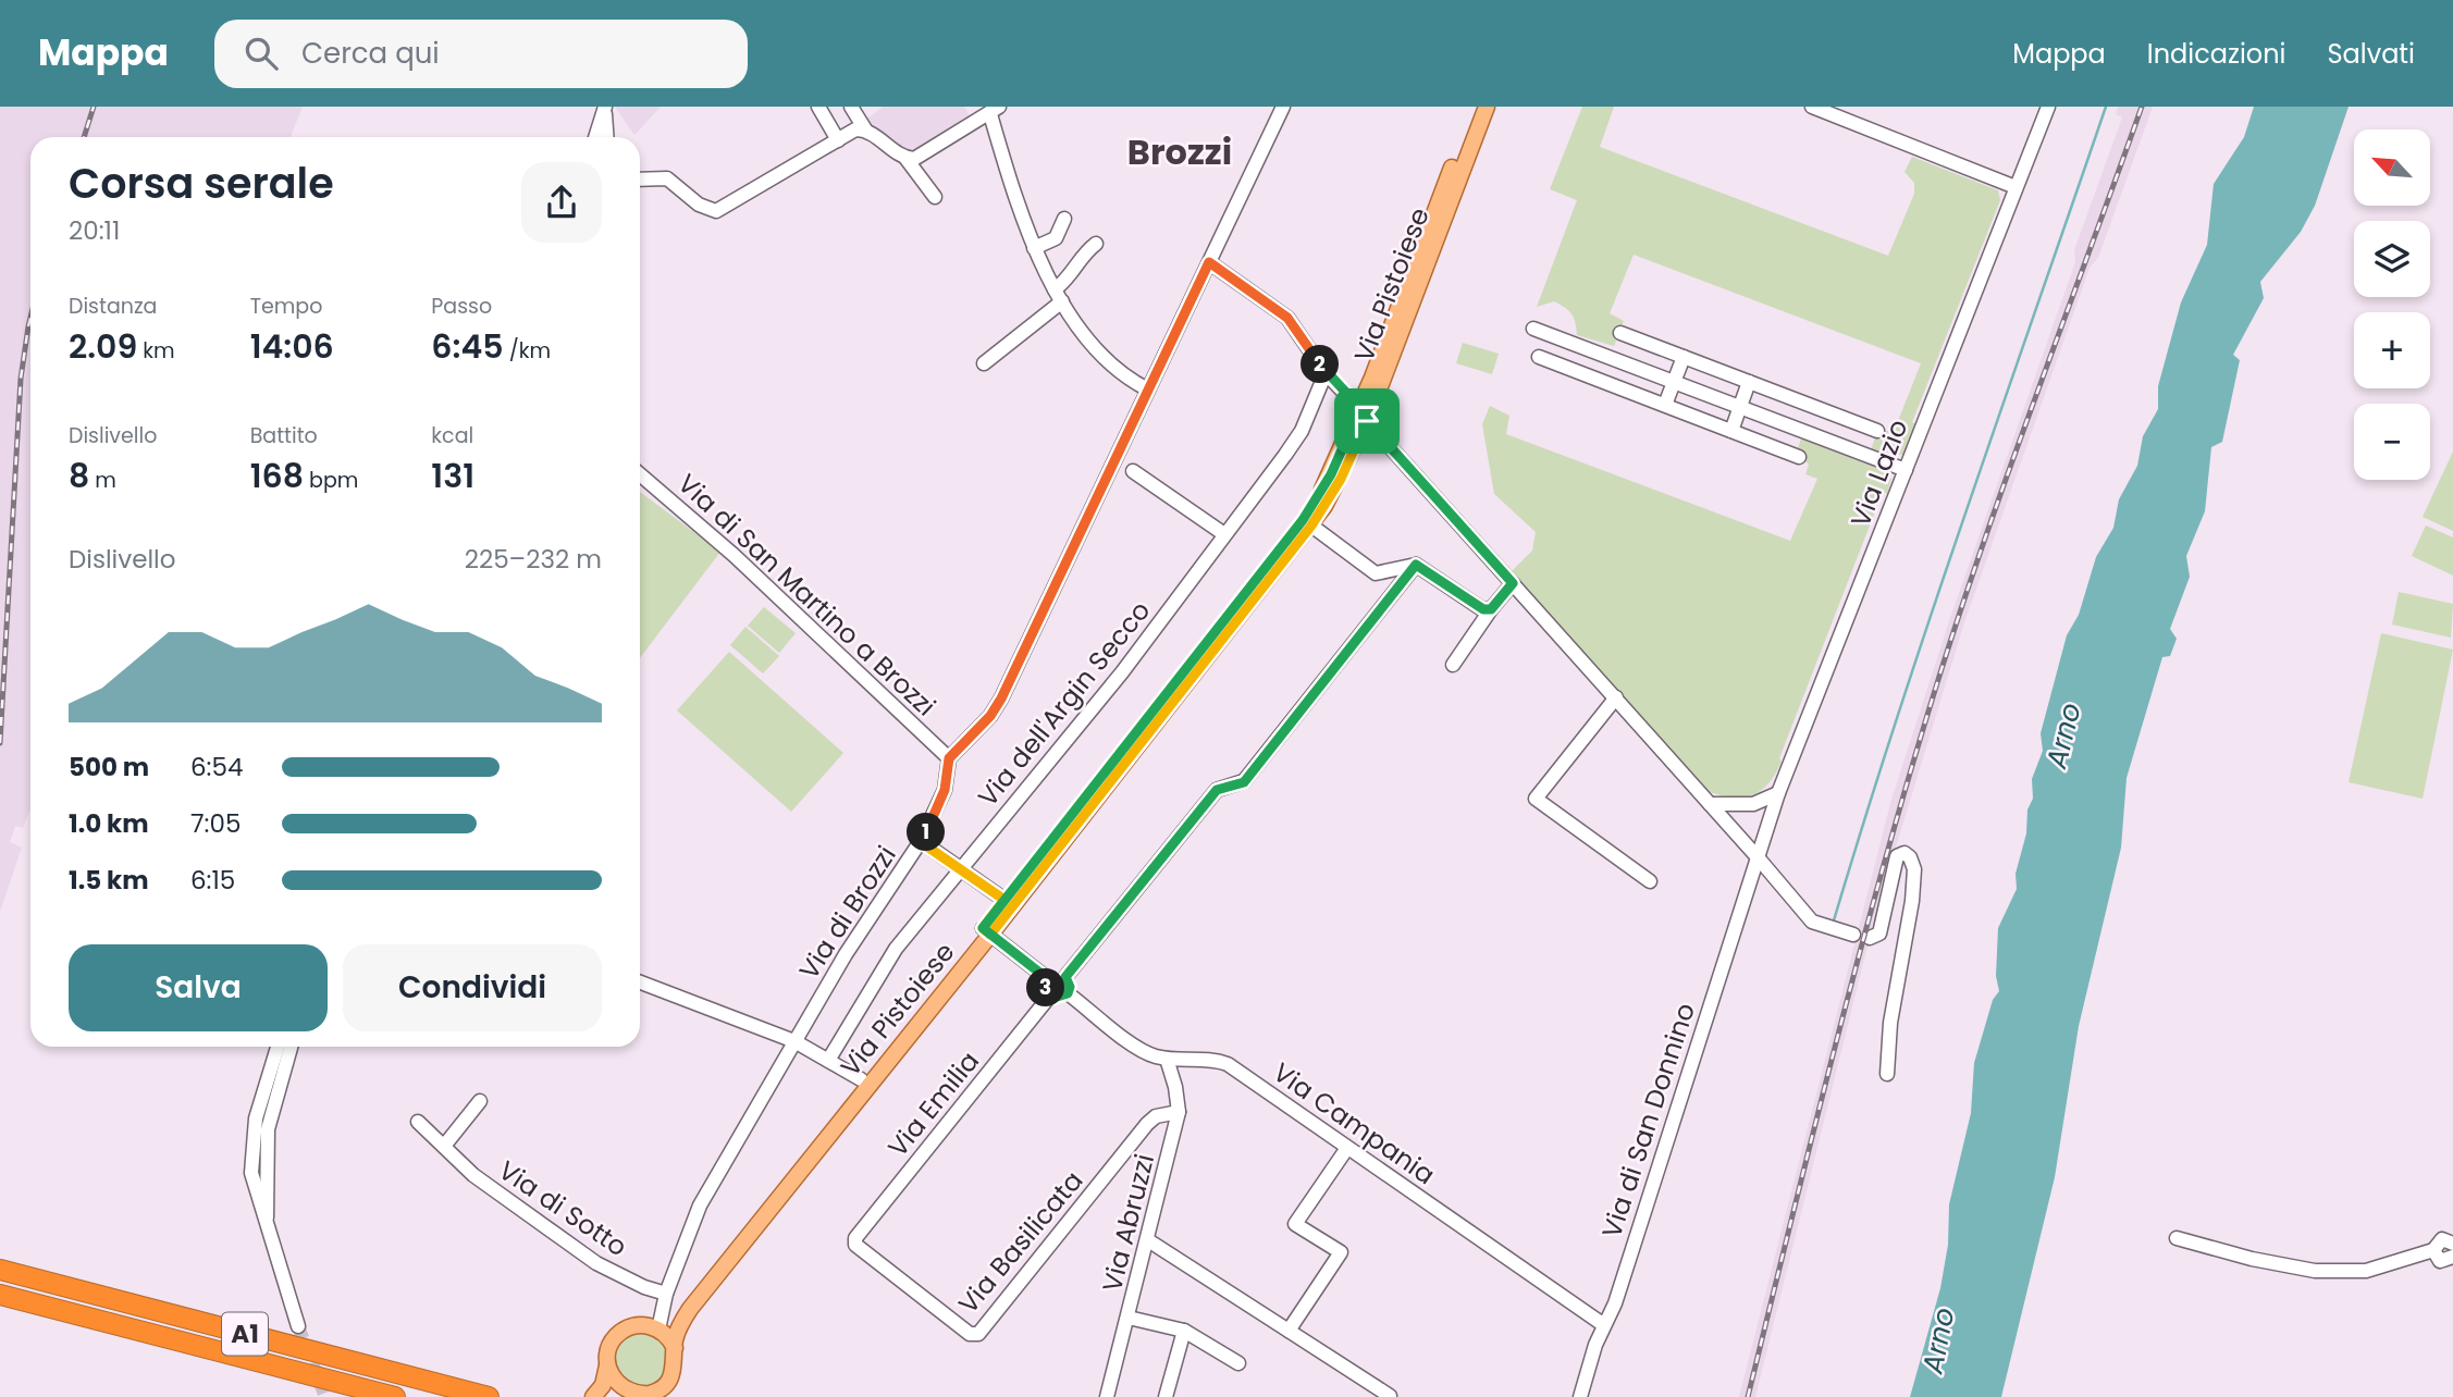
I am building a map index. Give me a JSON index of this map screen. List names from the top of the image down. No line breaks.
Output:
{"streets":{"highway":["A1"],"main road":["Via Pistoiese"],"street":["Via Lazio","Via di San Martino a Brozzi","Via dell'Argin Secco","Via di Brozzi","Via Emilia","Via di San Donnino","Via Campania","Via di Sotto","Via Abruzzi","Via Basilicata"]},"crossings":[["Via Pistoiese","Via di Brozzi"],["Via Lazio","Via di San Donnino"],["Via di San Martino a Brozzi","Via di Brozzi"],["Via di Brozzi","Via di Sotto"],["Via Emilia","Via Campania"],["Via Emilia","Via Basilicata"],["Via di San Donnino","Via Campania"],["Via Campania","Via Abruzzi"],["Via Abruzzi","Via Basilicata"]],"districts":["Brozzi"],"water":["Arno"],"north":"top left","page":{"header":"Mappa","search":"Cerca qui","nav":["Mappa","Indicazioni","Salvati"],"map_buttons":["+","−"],"heading":["Corsa serale","20:11"],"stats":[["Distanza","2.09 km"],["Tempo","14:06"],["Passo","6:45 /km"],["Dislivello","8 m"],["Battito","168 bpm"],["kcal","131"]],"pins":["2","1","3"],"chart":["Dislivello","225–232 m"],"list":[{"name":"500 m","note":"6:54"},{"name":"1.0 km","note":"7:05"},{"name":"1.5 km","note":"6:15"}],"buttons":["Salva","Condividi"]}}
